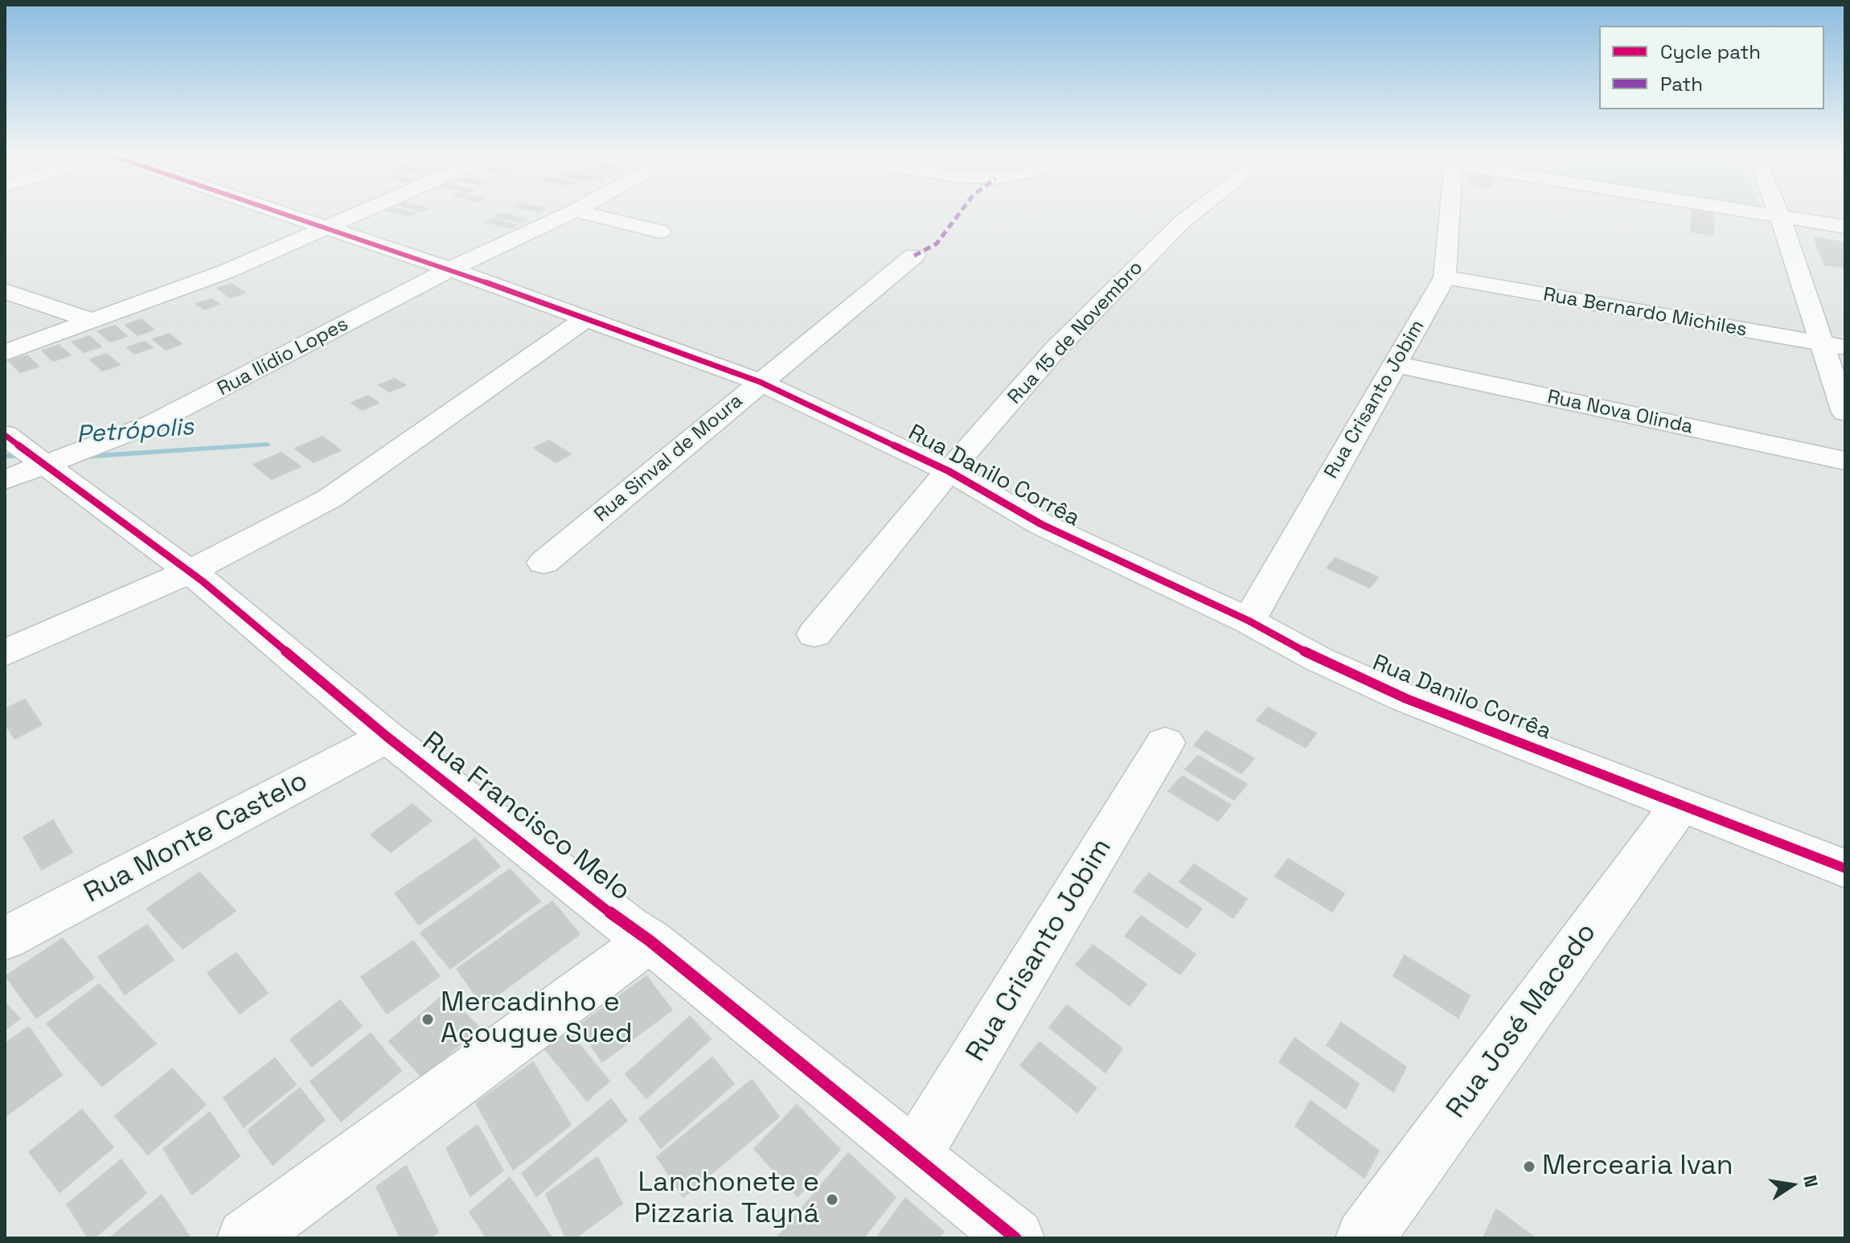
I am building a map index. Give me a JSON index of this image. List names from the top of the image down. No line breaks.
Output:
{"streets":{"street":["Rua Bernardo Michiles","Rua 15 de Novembro","Rua Ilídio Lopes","Rua Crisanto Jobim","Rua Nova Olinda","Rua Sinval de Moura","Rua Danilo Corrêa","Rua Francisco Melo","Rua Monte Castelo","Rua José Macedo"]},"crossings":[["Rua Bernardo Michiles","Rua Crisanto Jobim"],["Rua 15 de Novembro","Rua Danilo Corrêa"],["Rua Ilídio Lopes","Rua Danilo Corrêa"],["Rua Ilídio Lopes","Rua Francisco Melo"],["Rua Crisanto Jobim","Rua Nova Olinda"],["Rua Crisanto Jobim","Rua Danilo Corrêa"],["Rua Crisanto Jobim","Rua Francisco Melo"],["Rua Sinval de Moura","Rua Danilo Corrêa"],["Rua Danilo Corrêa","Rua José Macedo"],["Rua Francisco Melo","Rua Monte Castelo"]],"water":["Petrópolis"],"places":["Mercadinho e Açougue Sued","Mercearia Ivan","Lanchonete e Pizzaria Tayná"],"legend":["Cycle path","Path"],"north":"right"}
